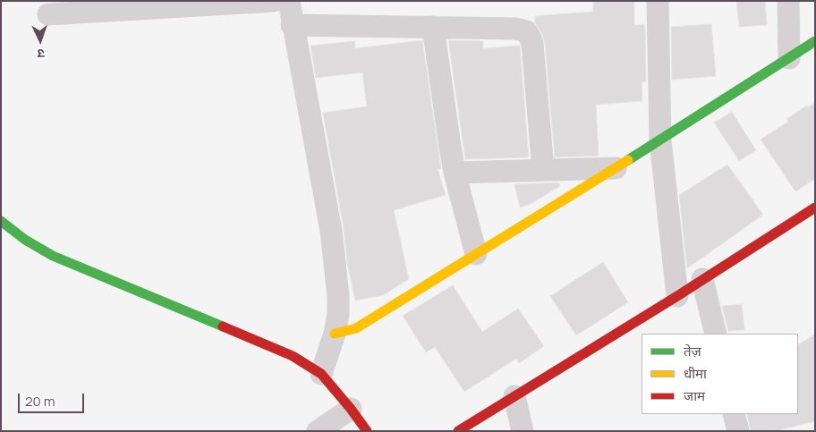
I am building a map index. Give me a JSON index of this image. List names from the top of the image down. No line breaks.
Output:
{"legend":["तेज़","धीमा","जाम"],"scale_bar":"20 m","north":"bottom"}
